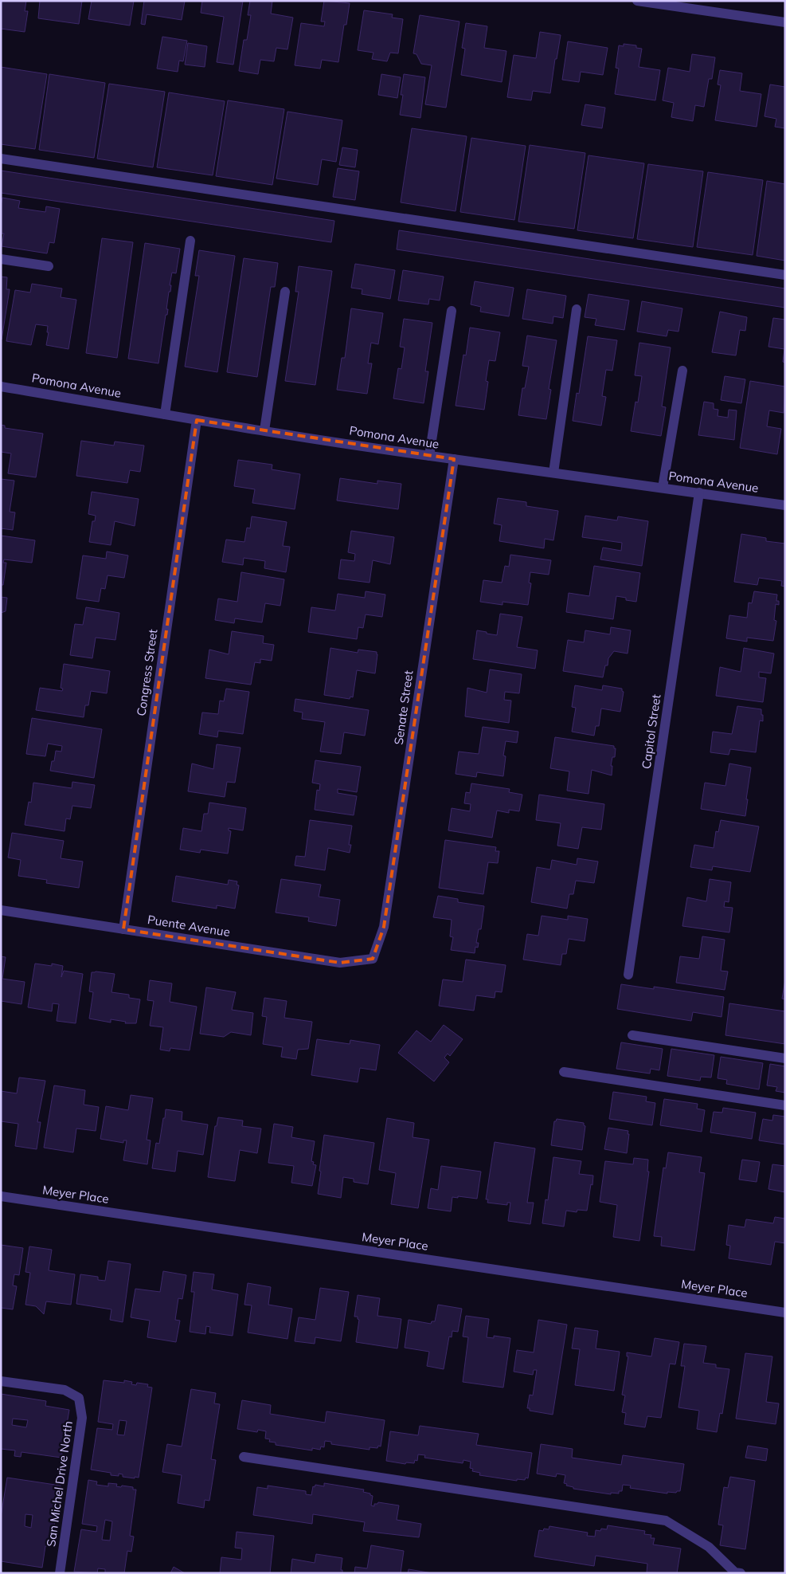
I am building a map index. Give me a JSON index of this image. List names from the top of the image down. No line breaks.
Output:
{"streets":{"street":["Pomona Avenue","Congress Street","Senate Street","Capitol Street","Puente Avenue","Meyer Place","San Michel Drive North"]},"crossings":[["Pomona Avenue","Congress Street"],["Pomona Avenue","Senate Street"],["Pomona Avenue","Capitol Street"],["Congress Street","Puente Avenue"],["Senate Street","Puente Avenue"]]}
